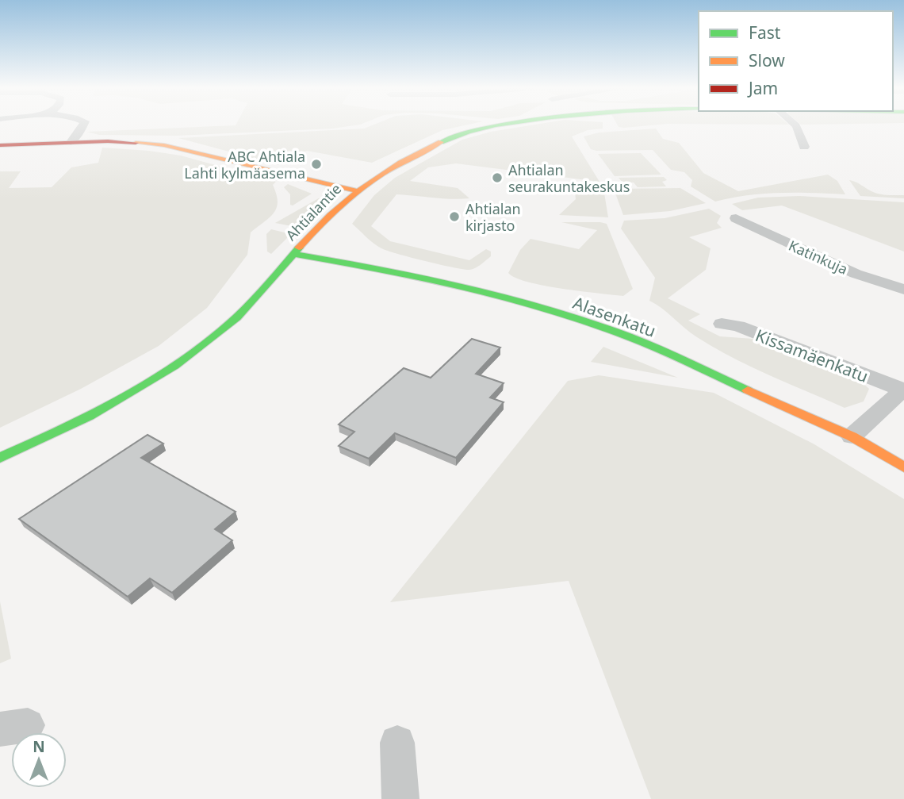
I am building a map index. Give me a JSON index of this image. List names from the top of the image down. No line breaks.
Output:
{"streets":{"main road":["Ahtialantie","Alasenkatu"],"street":["Katinkuja","Kissamäenkatu"]},"crossings":[["Ahtialantie","Alasenkatu"],["Alasenkatu","Kissamäenkatu"]],"places":["ABC Ahtiala Lahti kylmäasema","Ahtialan seurakuntakeskus","Ahtialan kirjasto"],"legend":["Fast","Slow","Jam"],"north":"top"}
